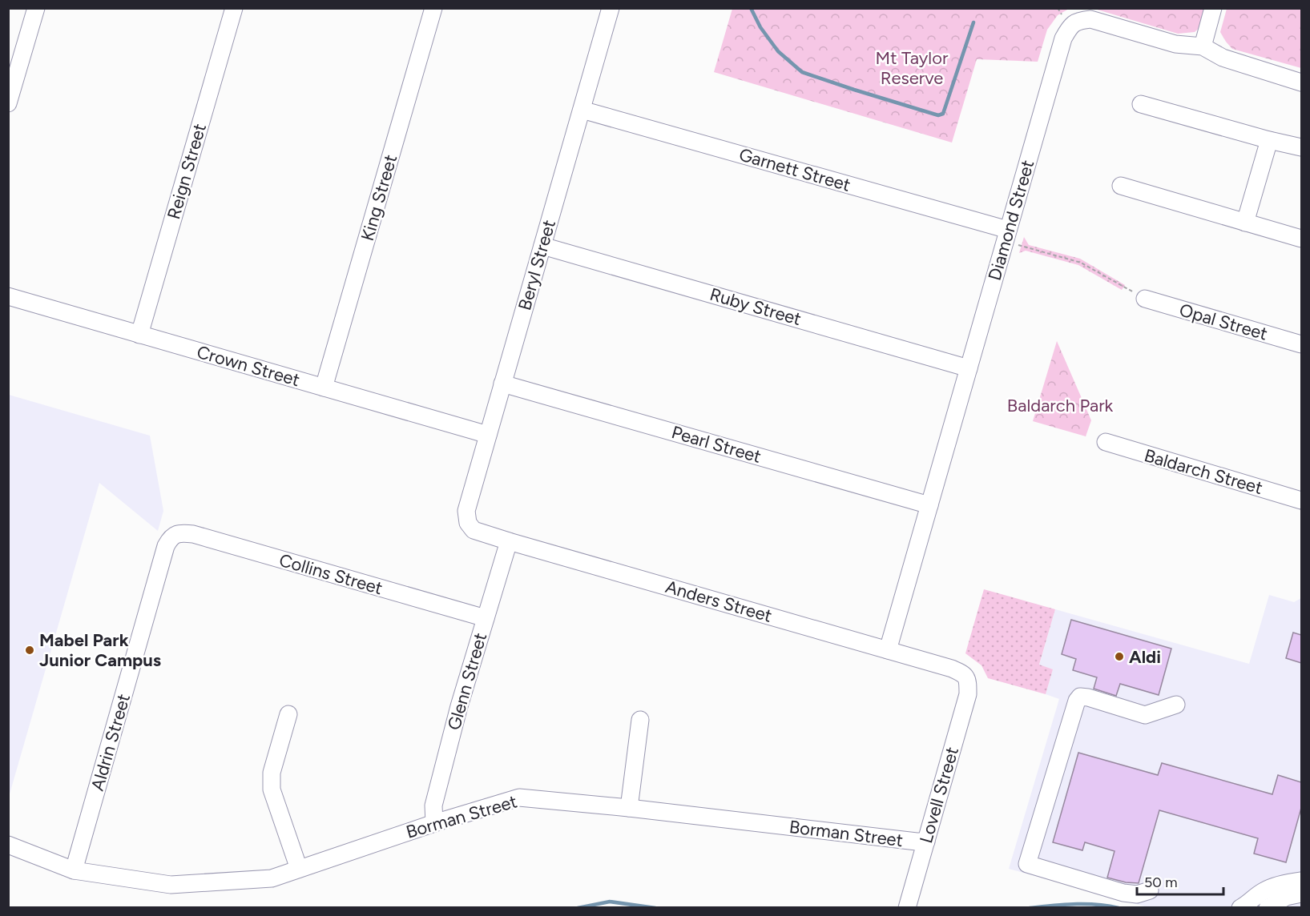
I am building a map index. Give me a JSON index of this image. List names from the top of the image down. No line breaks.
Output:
{"streets":{"street":["Garnett Street","Reign Street","King Street","Diamond Street","Beryl Street","Ruby Street","Opal Street","Crown Street","Pearl Street","Baldarch Street","Collins Street","Anders Street","Glenn Street","Aldrin Street","Lovell Street","Borman Street"]},"crossings":[["Garnett Street","Diamond Street"],["Garnett Street","Beryl Street"],["Reign Street","Crown Street"],["King Street","Crown Street"],["Diamond Street","Ruby Street"],["Diamond Street","Pearl Street"],["Diamond Street","Anders Street"],["Beryl Street","Ruby Street"],["Beryl Street","Crown Street"],["Beryl Street","Pearl Street"],["Beryl Street","Anders Street"],["Collins Street","Glenn Street"],["Collins Street","Aldrin Street"],["Anders Street","Glenn Street"],["Anders Street","Lovell Street"],["Glenn Street","Borman Street"],["Aldrin Street","Borman Street"],["Lovell Street","Borman Street"]],"parks":["Mt Taylor Reserve","Baldarch Park"],"places":["Mabel Park Junior Campus","Aldi"],"scale_bar":"50 m"}
